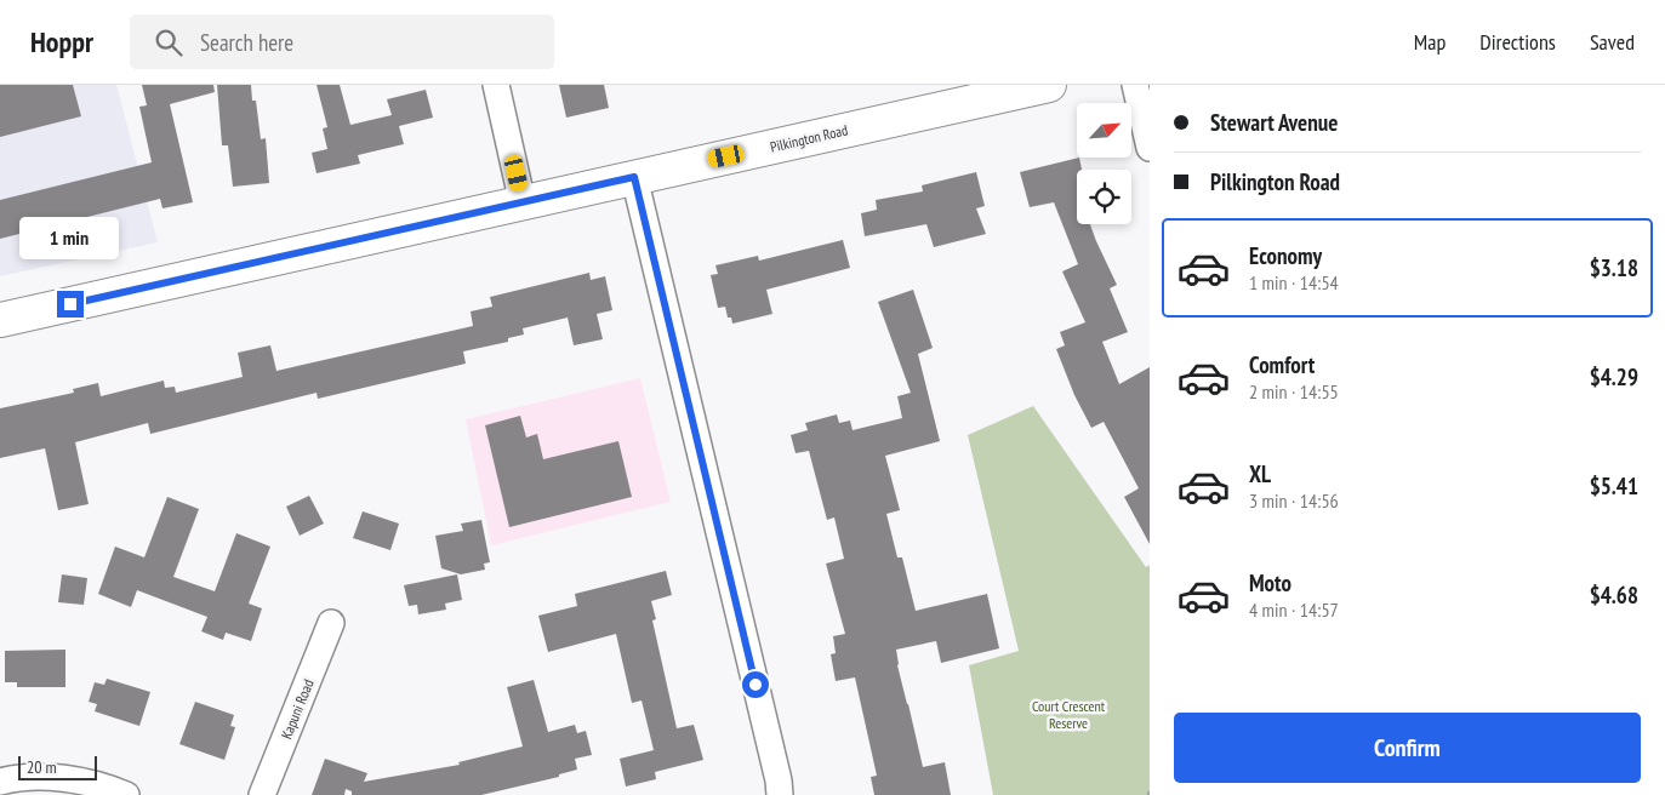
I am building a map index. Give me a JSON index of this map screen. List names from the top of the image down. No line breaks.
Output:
{"streets":{"street":["Pilkington Road","Kapuni Road"]},"parks":["Court Crescent Reserve"],"scale_bar":"20 m","north":"top right","page":{"header":"Hoppr","search":"Search here","nav":["Map","Directions","Saved"],"banner":["Stewart Avenue","Pilkington Road"],"bubble":"1 min","list":[{"name":"Economy","note":"1 min · 14:54","value":"$3.18"},{"name":"Comfort","note":"2 min · 14:55","value":"$4.29"},{"name":"XL","note":"3 min · 14:56","value":"$5.41"},{"name":"Moto","note":"4 min · 14:57","value":"$4.68"}],"buttons":"Confirm","scale":"20 m"}}
